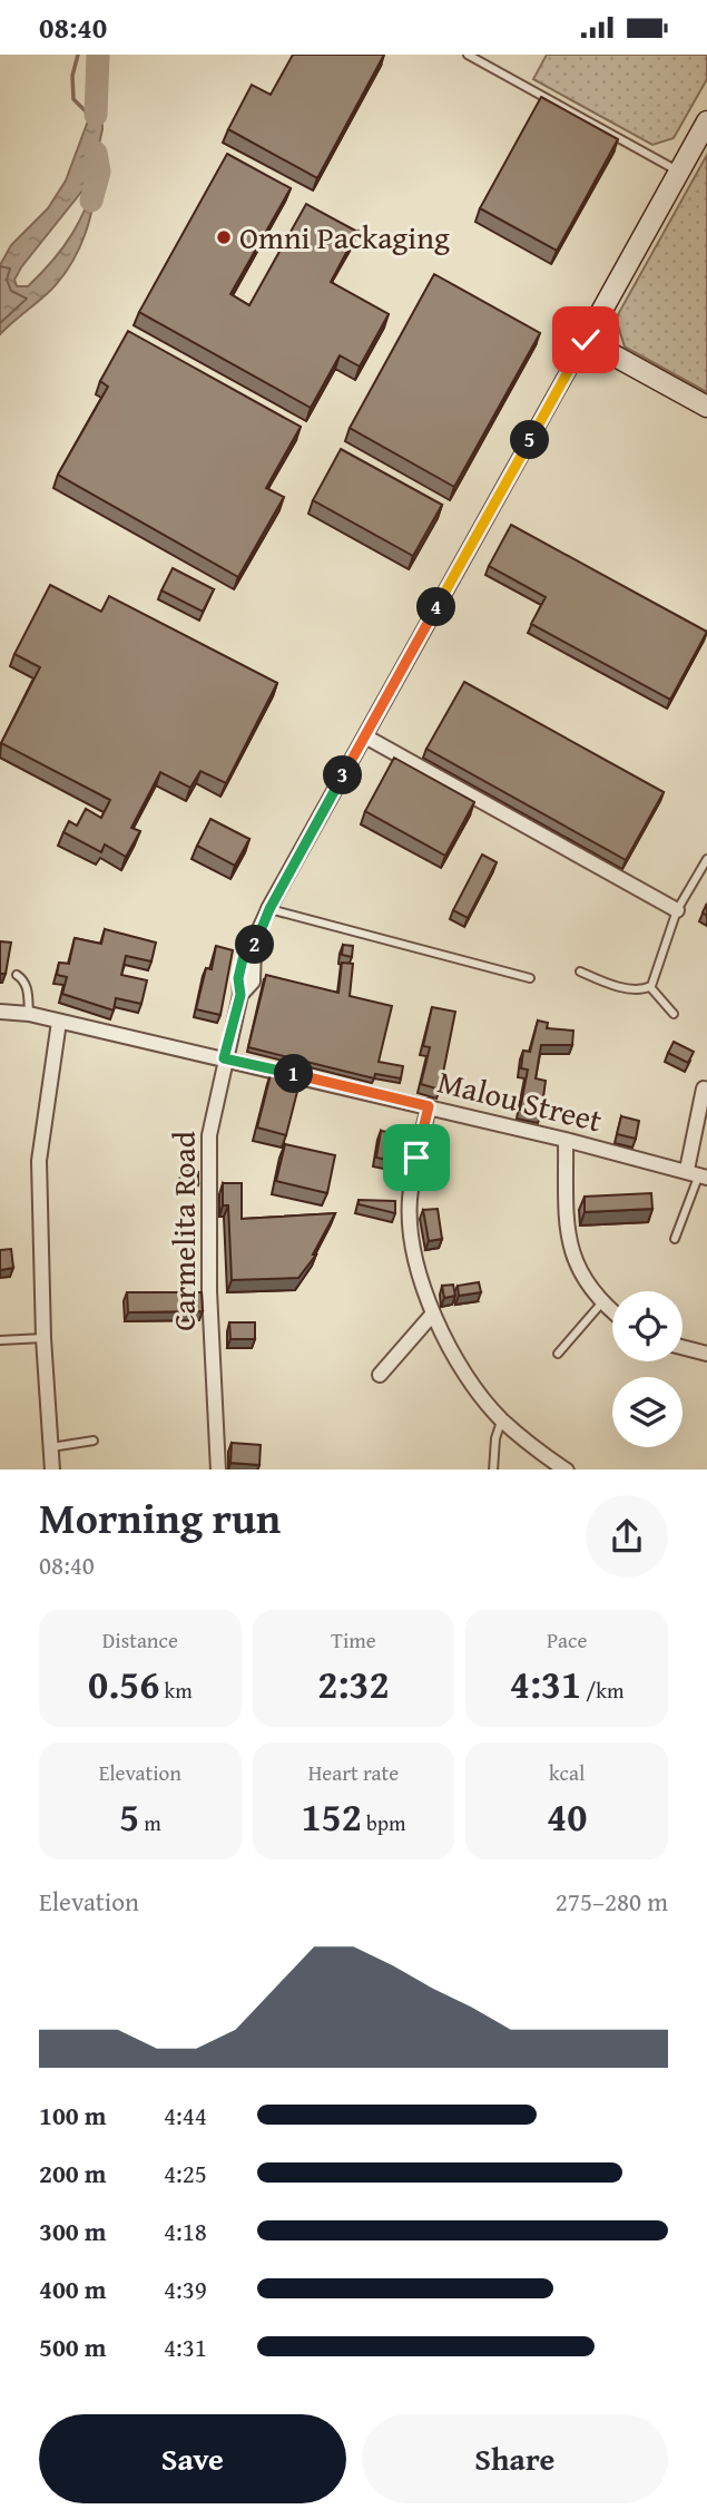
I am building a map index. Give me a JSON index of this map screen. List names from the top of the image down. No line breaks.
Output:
{"streets":{"street":["Malou Street","Carmelita Road"]},"crossings":[["Malou Street","Carmelita Road"]],"places":["Omni Packaging"],"page":{"status":"08:40","pins":["5","4","3","2","1"],"heading":["Morning run","08:40"],"stats":[["Distance","0.56 km"],["Time","2:32"],["Pace","4:31 /km"],["Elevation","5 m"],["Heart rate","152 bpm"],["kcal","40"]],"chart":["Elevation","275–280 m"],"list":[{"name":"100 m","note":"4:44"},{"name":"200 m","note":"4:25"},{"name":"300 m","note":"4:18"},{"name":"400 m","note":"4:39"},{"name":"500 m","note":"4:31"}],"buttons":["Save","Share"]}}
